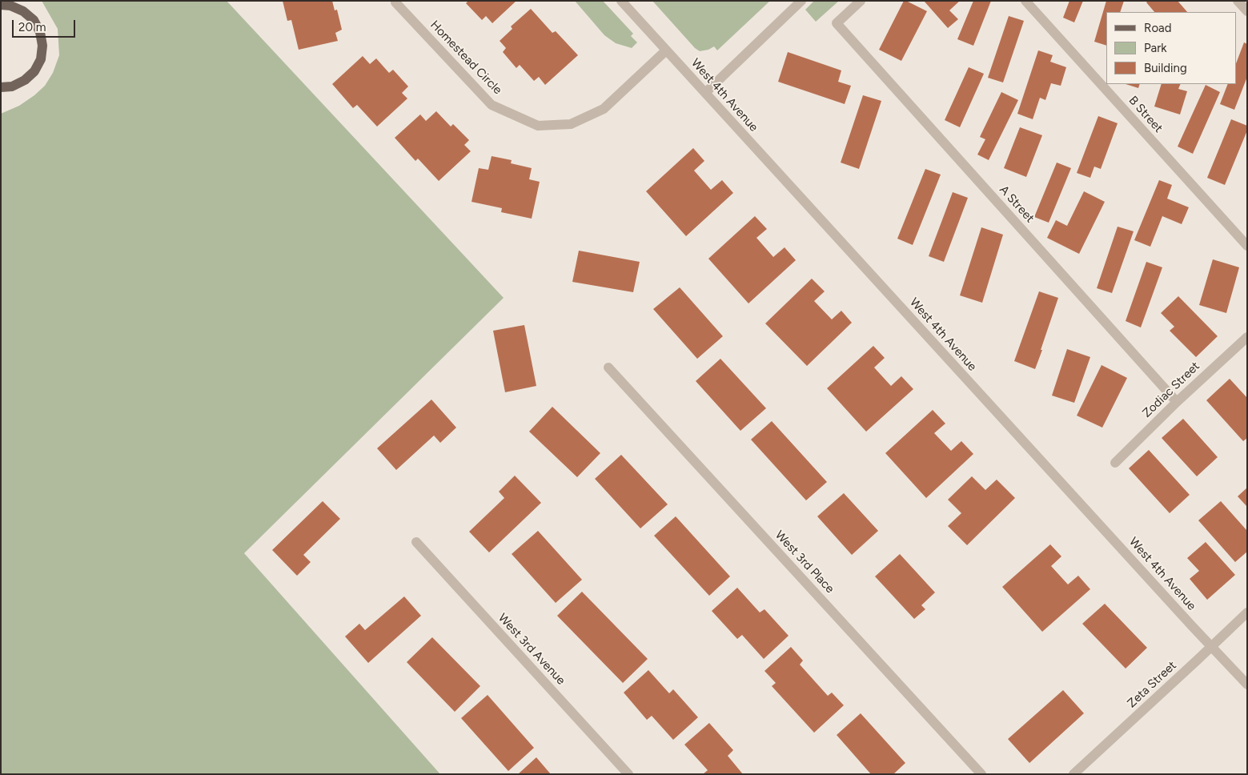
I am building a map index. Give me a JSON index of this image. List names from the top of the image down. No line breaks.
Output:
{"streets":{"street":["Homestead Circle","West 4th Avenue","B Street","A Street","Zodiac Street","West 3rd Place","West 3rd Avenue","Zeta Street"]},"crossings":[["Homestead Circle","West 4th Avenue"],["West 4th Avenue","Zeta Street"],["A Street","Zodiac Street"]],"legend":["Road","Park","Building"],"scale_bar":"20 m"}
